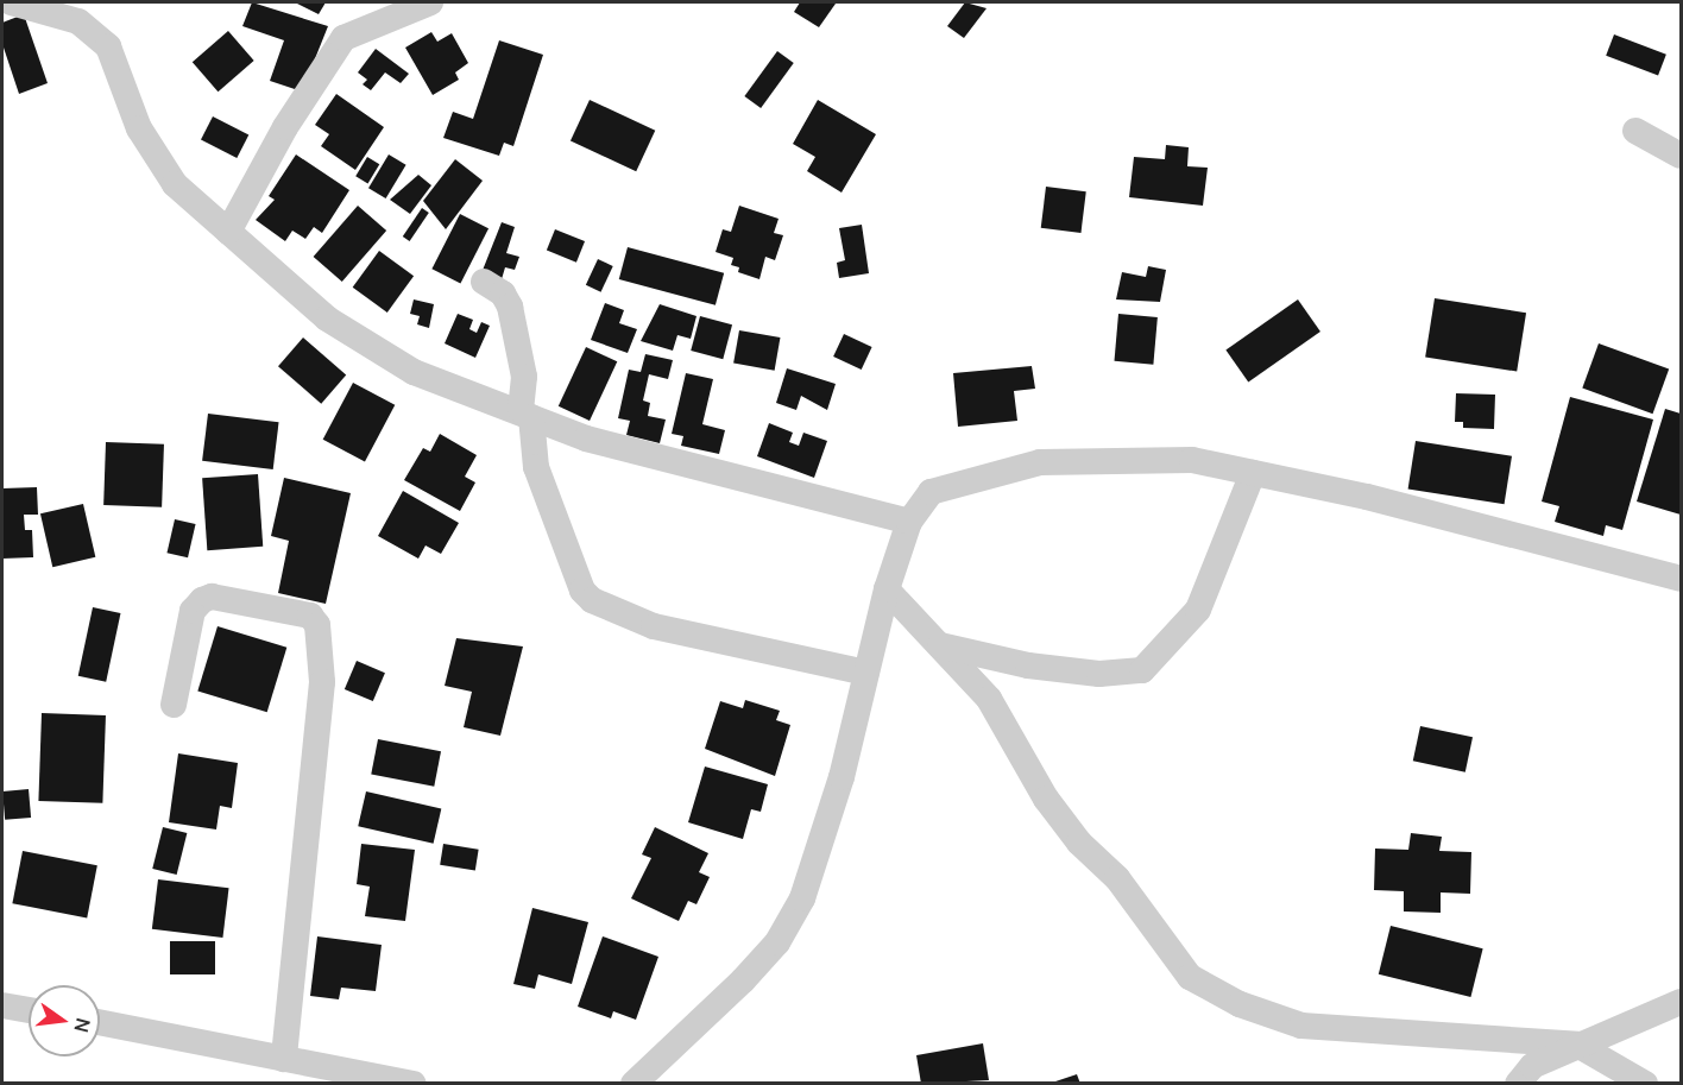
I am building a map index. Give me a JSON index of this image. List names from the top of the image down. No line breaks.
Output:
{"north":"right"}
